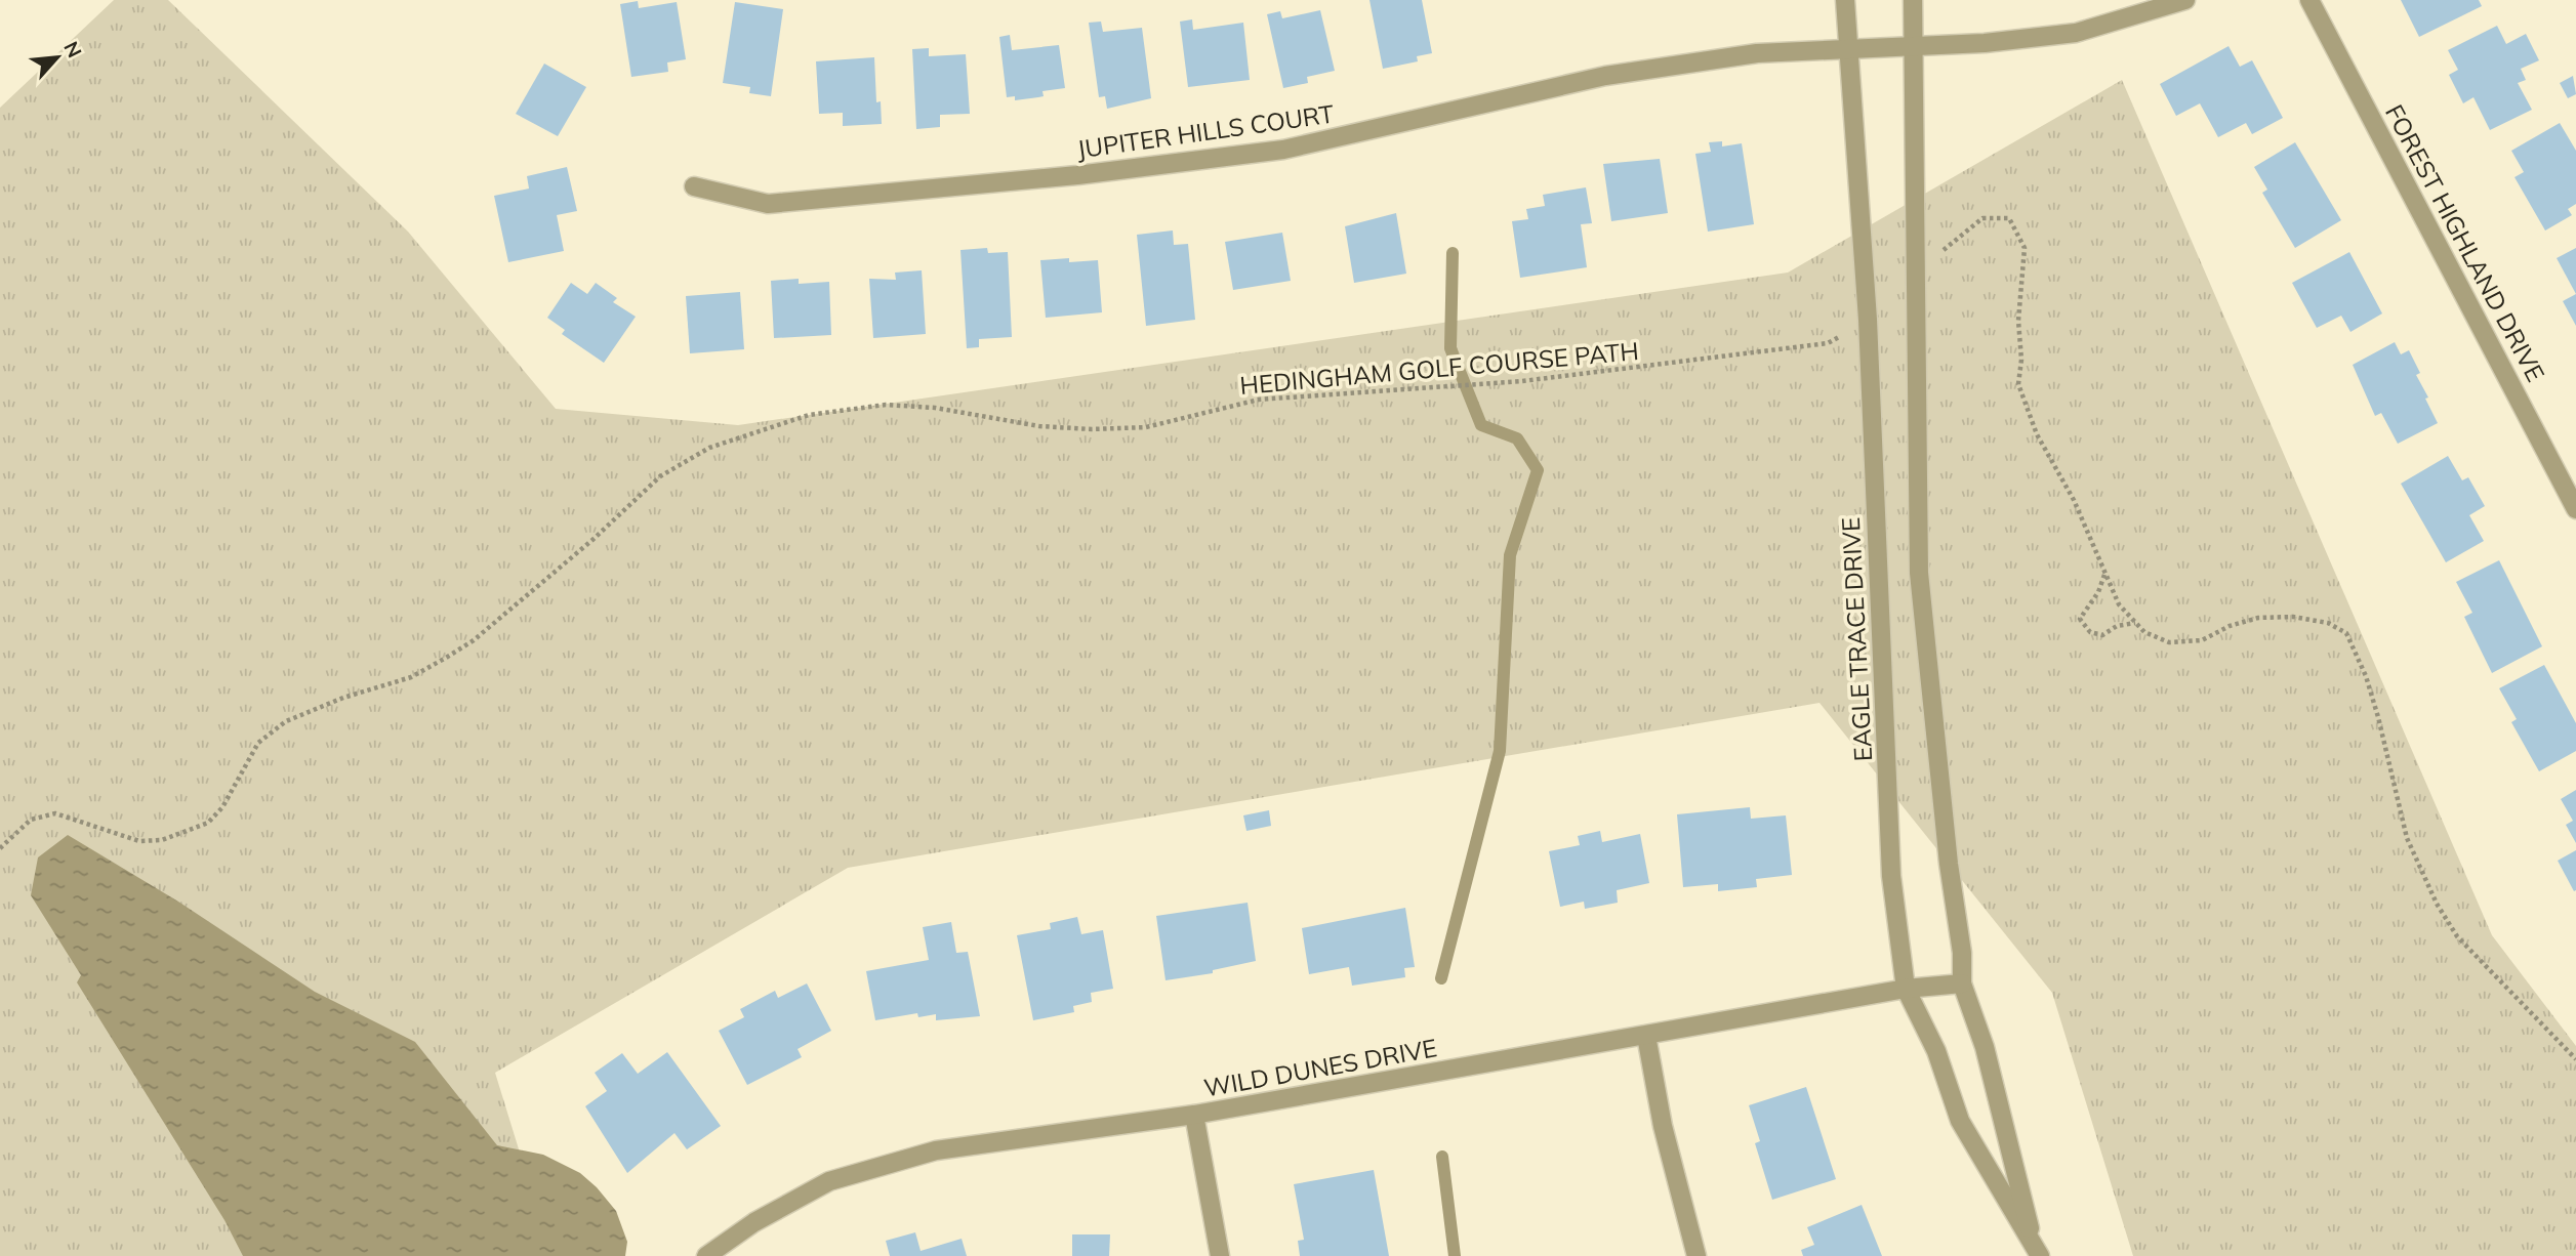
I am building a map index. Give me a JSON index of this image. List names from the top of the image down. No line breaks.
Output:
{"streets":{"street":["JUPITER HILLS COURT","FOREST HIGHLAND DRIVE","EAGLE TRACE DRIVE","WILD DUNES DRIVE"],"path":["HEDINGHAM GOLF COURSE PATH"]},"crossings":[["JUPITER HILLS COURT","EAGLE TRACE DRIVE"],["EAGLE TRACE DRIVE","WILD DUNES DRIVE"]],"north":"top right"}
